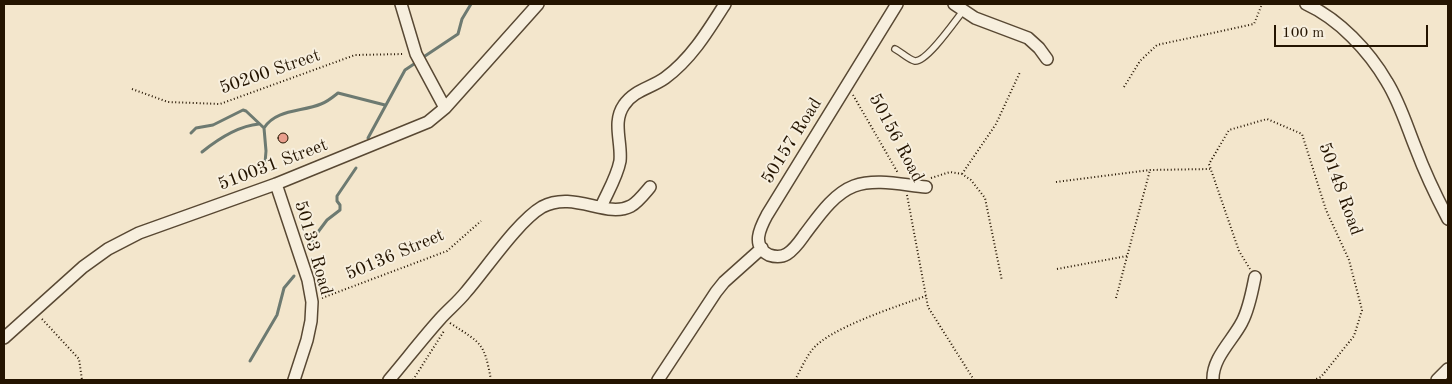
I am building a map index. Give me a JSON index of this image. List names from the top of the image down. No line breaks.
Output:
{"streets":{"street":["50156 Road","50157 Road","510031 Street","50133 Road"],"path":["50200 Street","50148 Road","50136 Street"]},"crossings":[["50156 Road","50157 Road"],["510031 Street","50133 Road"],["50133 Road","50136 Street"]],"scale_bar":"100 m"}
